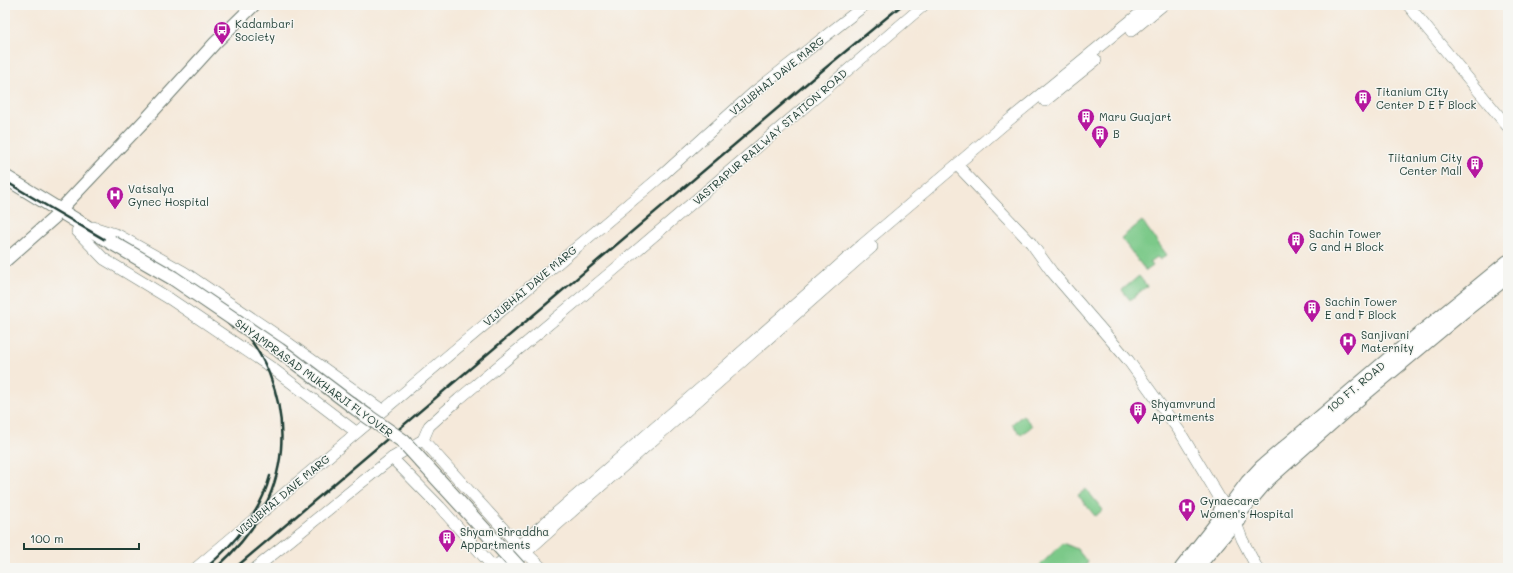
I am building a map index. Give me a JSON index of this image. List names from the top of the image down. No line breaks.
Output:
{"streets":{"main road":["SHYAMPRASAD MUKHARJI FLYOVER","100 FT. ROAD"],"street":["VIJUBHAI DAVE MARG","VASTRAPUR RAILWAY STATION ROAD"]},"places":{"bus stop":["Kadambari Society"],"building":["Titanium CIty Center D E F Block","Maru Guajart","B","Tiitanium City Center Mall","Sachin Tower G and H Block","Sachin Tower E and F Block","Shyamvrund Apartments","Shyam Shraddha Appartments"],"hospital":["Vatsalya Gynec Hospital","Sanjivani Maternity","Gynaecare Women's Hospital"]},"scale_bar":"100 m"}
